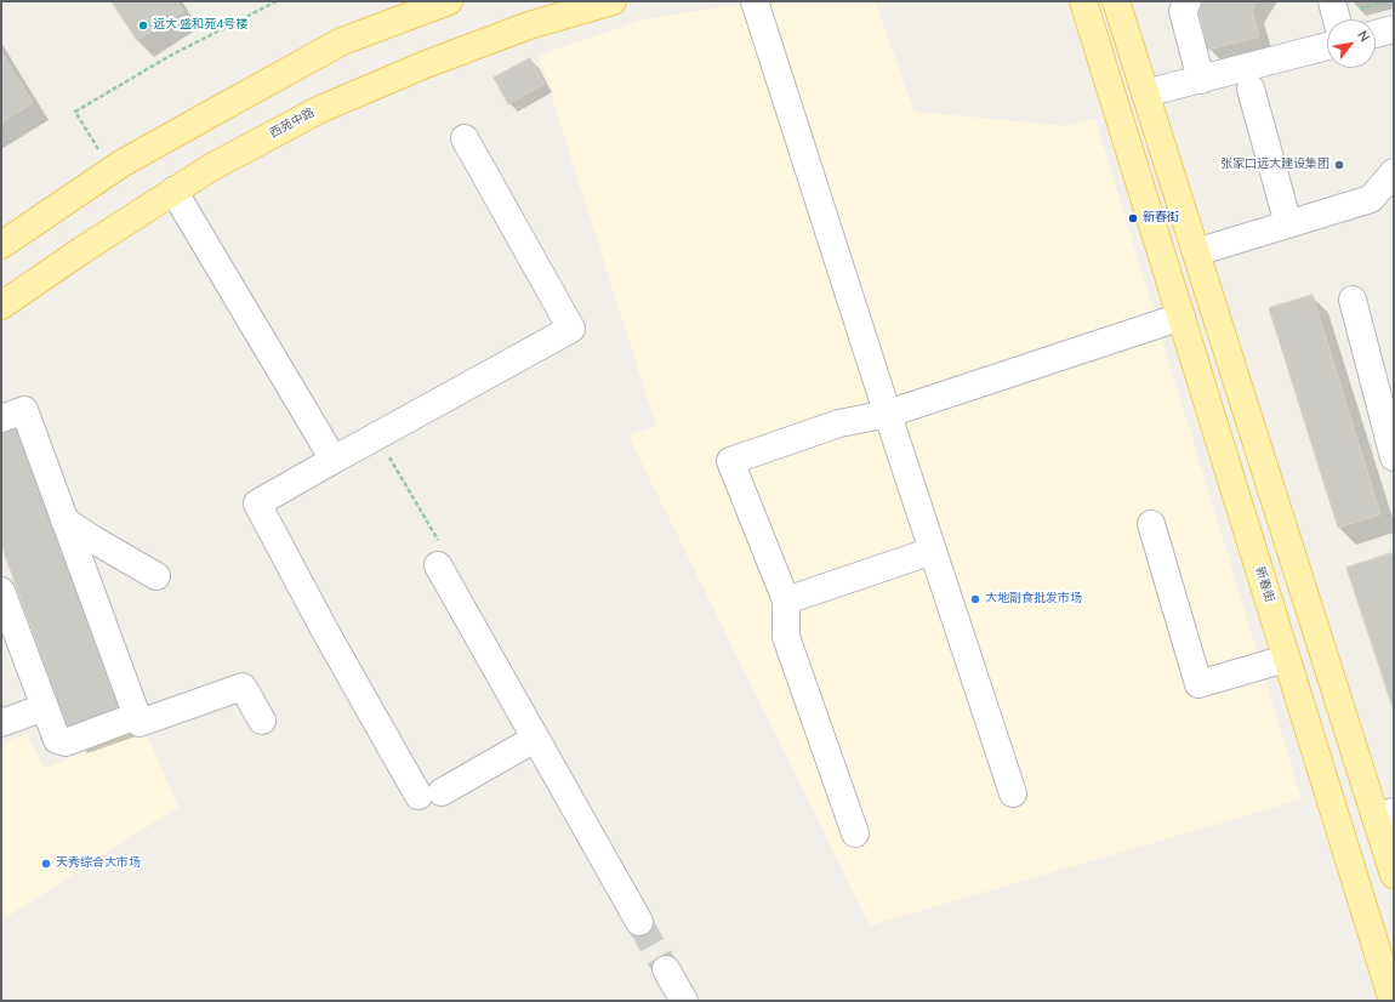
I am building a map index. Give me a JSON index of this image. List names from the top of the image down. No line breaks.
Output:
{"streets":{"main road":["西苑中路","新春街"]},"places":["远大·盛和苑4号楼","张家口远大建设集团","新春街","大地副食批发市场","天秀综合大市场"],"north":"top right"}
